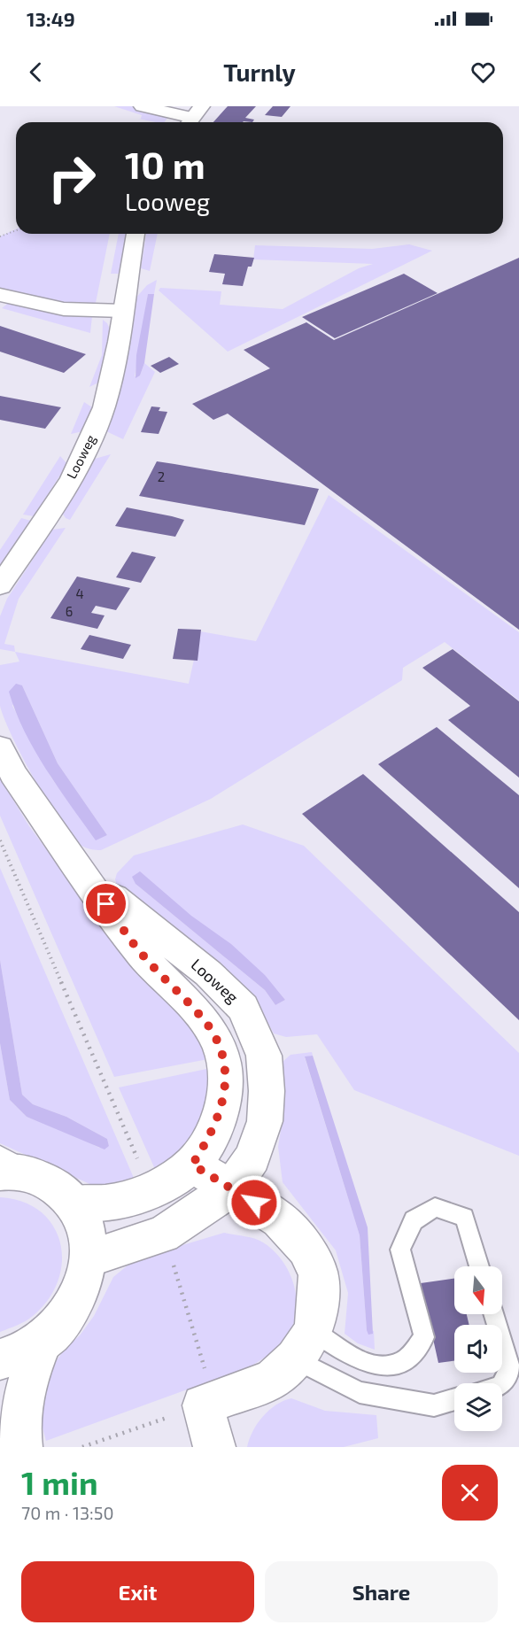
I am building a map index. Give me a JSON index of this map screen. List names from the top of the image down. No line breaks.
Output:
{"streets":{"main road":["Looweg"]},"house_numbers":["2","4","6"],"north":"bottom","page":{"status":"13:49","header":"Turnly","turn":["10 m","Looweg"],"heading":["1 min","70 m · 13:50"],"buttons":["Exit","Share"]}}
